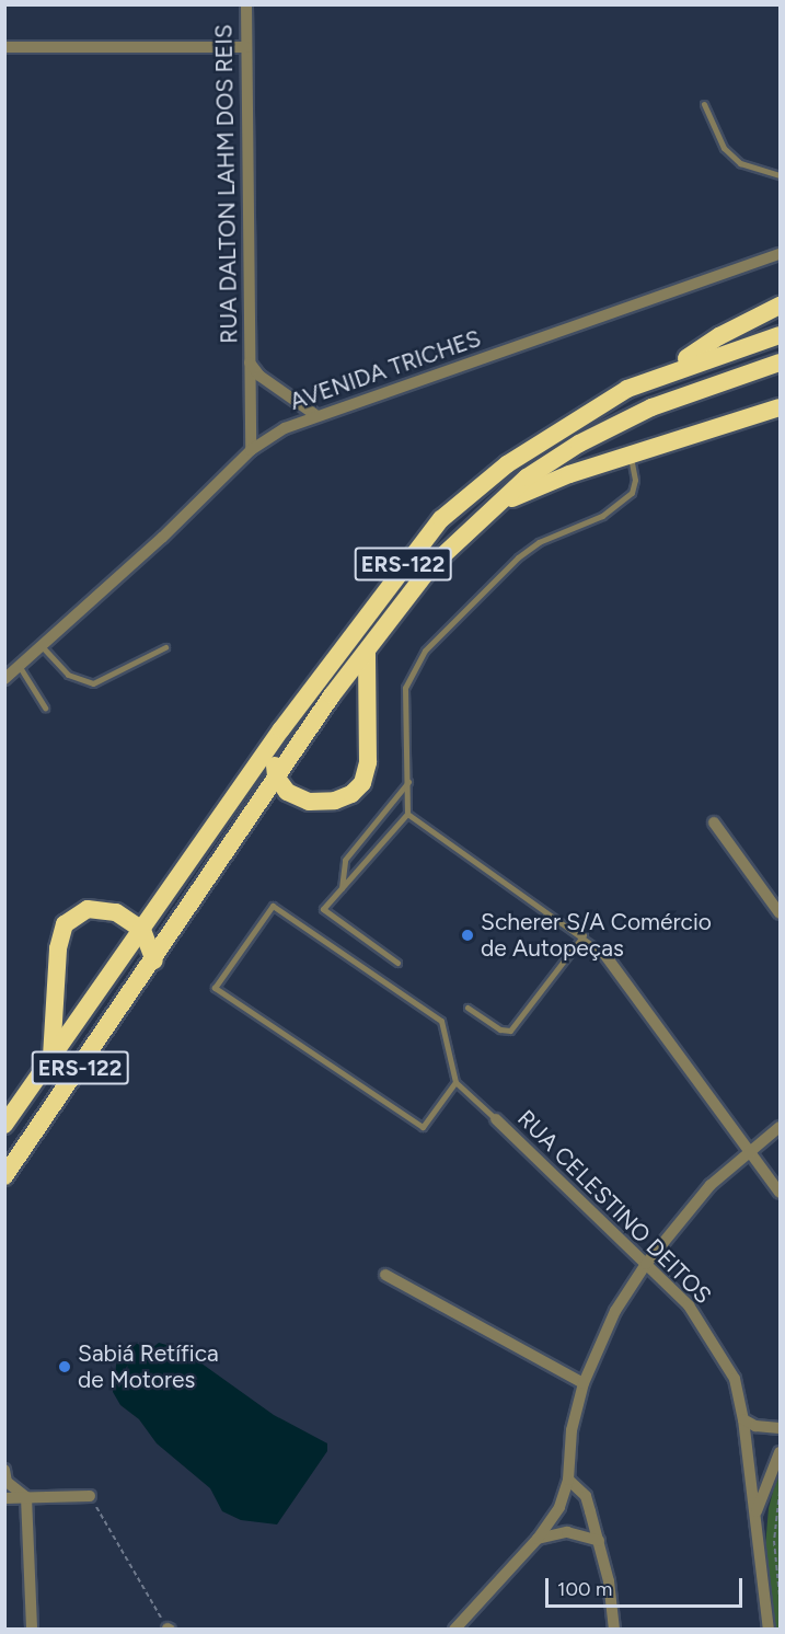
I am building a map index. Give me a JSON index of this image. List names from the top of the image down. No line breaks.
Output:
{"streets":{"highway":["ERS-122"],"street":["RUA DALTON LAHM DOS REIS","AVENIDA TRICHES","RUA CELESTINO DEITOS"]},"crossings":[["RUA DALTON LAHM DOS REIS","AVENIDA TRICHES"]],"places":["Scherer S/A Comércio de Autopeças","Sabiá Retífica de Motores"],"scale_bar":"100 m"}
